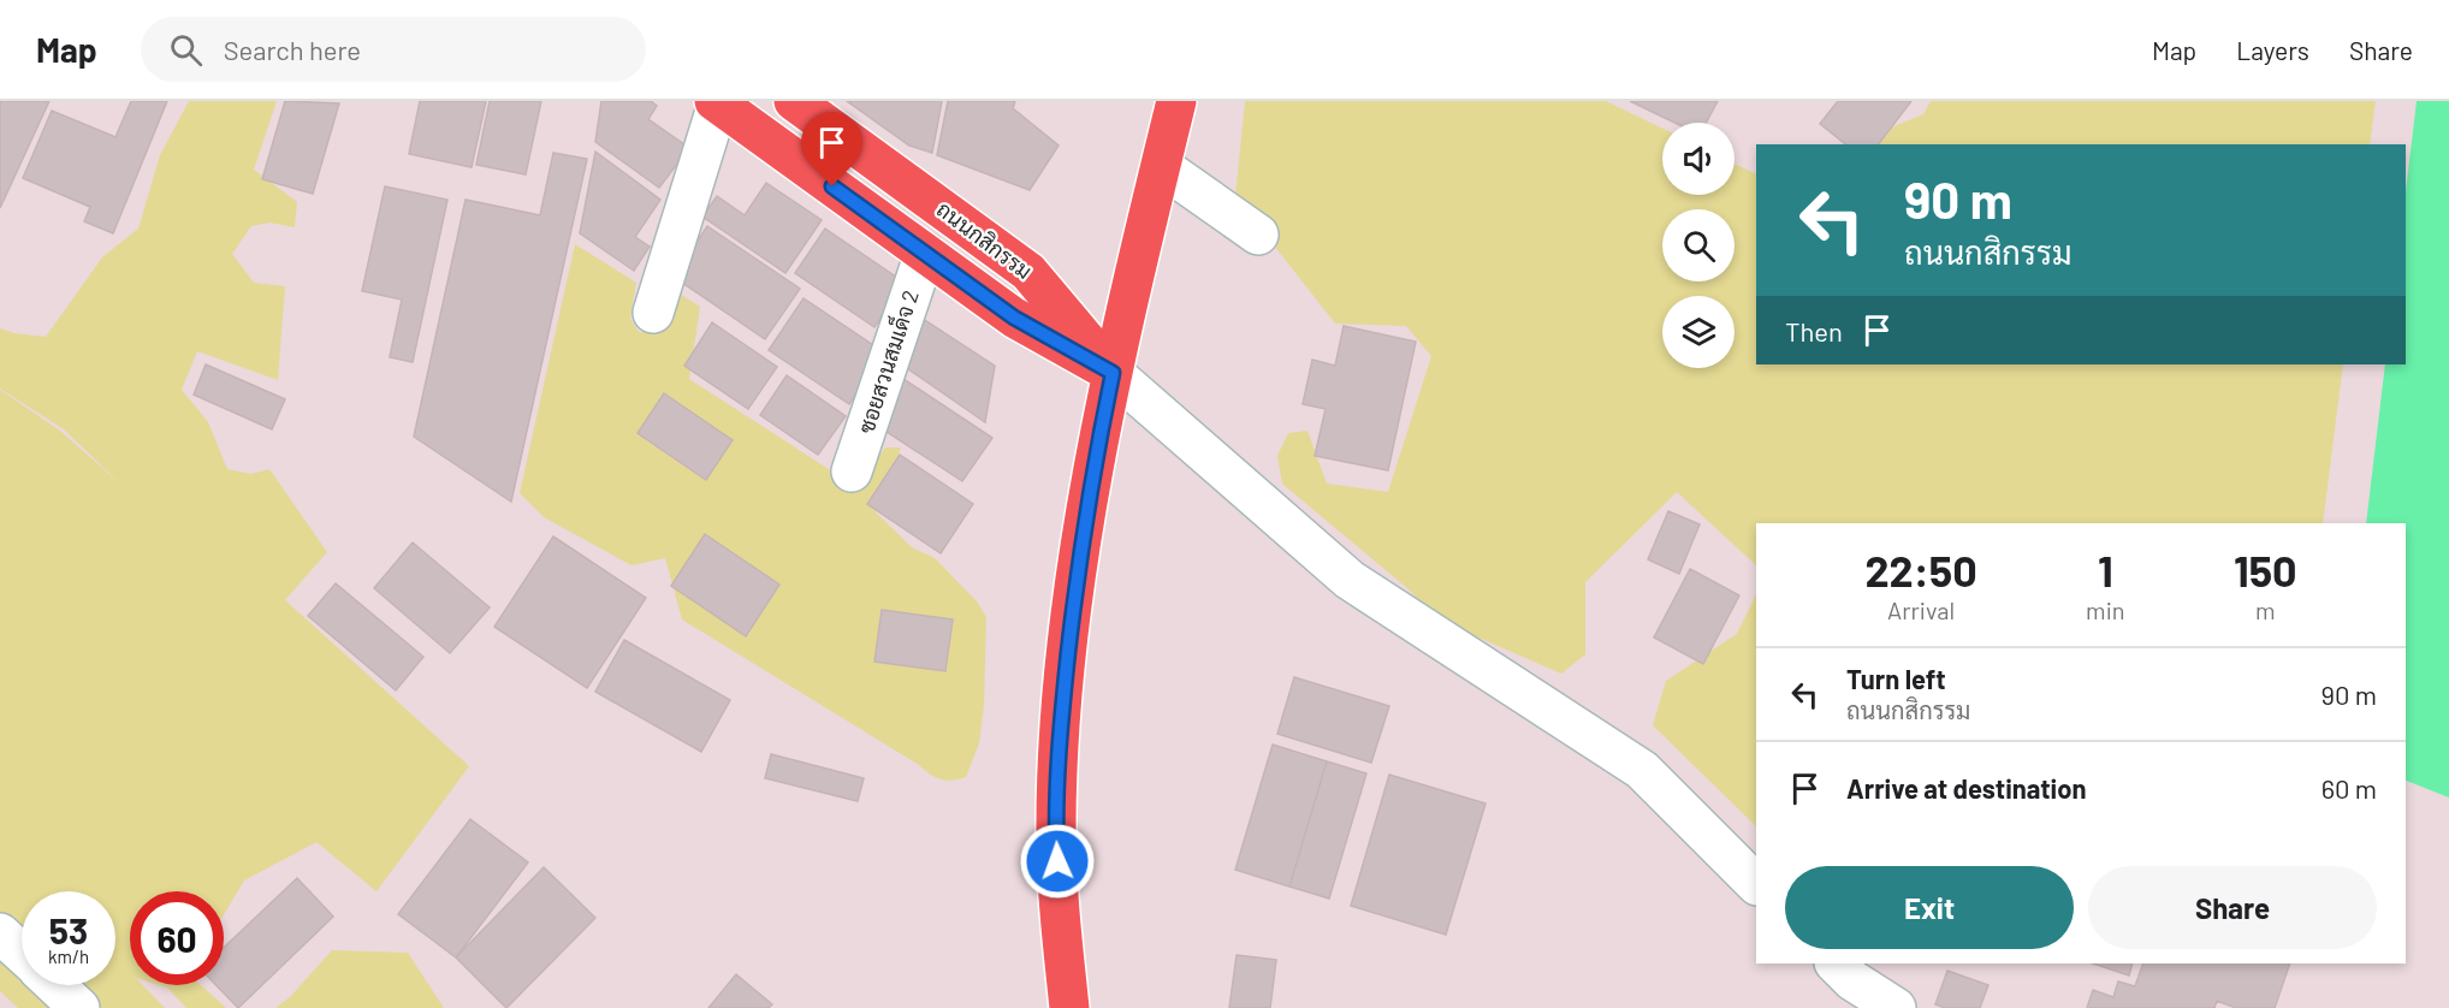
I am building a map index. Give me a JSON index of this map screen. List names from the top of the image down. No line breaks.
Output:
{"streets":{"main road":["ถนนกสิกรรม"],"street":["ซอยสวนสมเด็จ 2"]},"crossings":[["ถนนกสิกรรม","ซอยสวนสมเด็จ 2"]],"page":{"header":"Map","search":"Search here","nav":["Map","Layers","Share"],"turn":["90 m","ถนนกสิกรรม"],"then":"Then","eta":["22:50","Arrival","1","min","150","m"],"list":[{"name":"Turn left","note":"ถนนกสิกรรม","value":"90 m"},{"name":"Arrive at destination","value":"60 m"}],"buttons":["Exit","Share"],"speed":"53 km/h","limit":"60"}}
